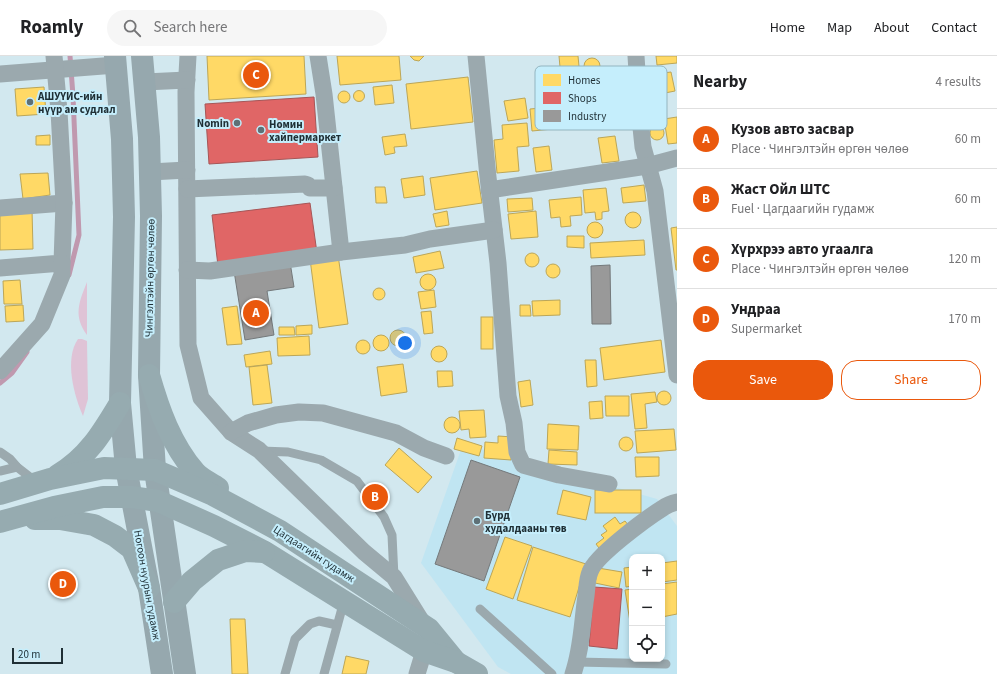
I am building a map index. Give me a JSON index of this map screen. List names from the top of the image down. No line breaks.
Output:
{"streets":{"main road":["Чингэлтэйн өргөн чөлөө","Цагдаагийн гудамж","Ногоон нуурын гудамж"]},"crossings":[["Чингэлтэйн өргөн чөлөө","Цагдаагийн гудамж"],["Чингэлтэйн өргөн чөлөө","Ногоон нуурын гудамж"],["Цагдаагийн гудамж","Ногоон нуурын гудамж"]],"places":["АШУҮИС-ийн нүүр ам судлал","Nomin","Номин хайпермаркет","Бүрд худалдааны төв"],"legend":["Homes","Shops","Industry"],"scale_bar":"20 m","page":{"header":"Roamly","search":"Search here","nav":["Home","Map","About","Contact"],"heading":["Nearby","4 results"],"pins":["C","A","B","D"],"list":[{"mark":"A","name":"Кузов авто засвар","note":"Place · Чингэлтэйн өргөн чөлөө","value":"60 m"},{"mark":"B","name":"Жаст Ойл ШТС","note":"Fuel · Цагдаагийн гудамж","value":"60 m"},{"mark":"C","name":"Хүрхрээ авто угаалга","note":"Place · Чингэлтэйн өргөн чөлөө","value":"120 m"},{"mark":"D","name":"Ундраа","note":"Supermarket","value":"170 m"}],"buttons":["Save","Share"],"map_buttons":["+","−"],"scale":"20 m"}}
